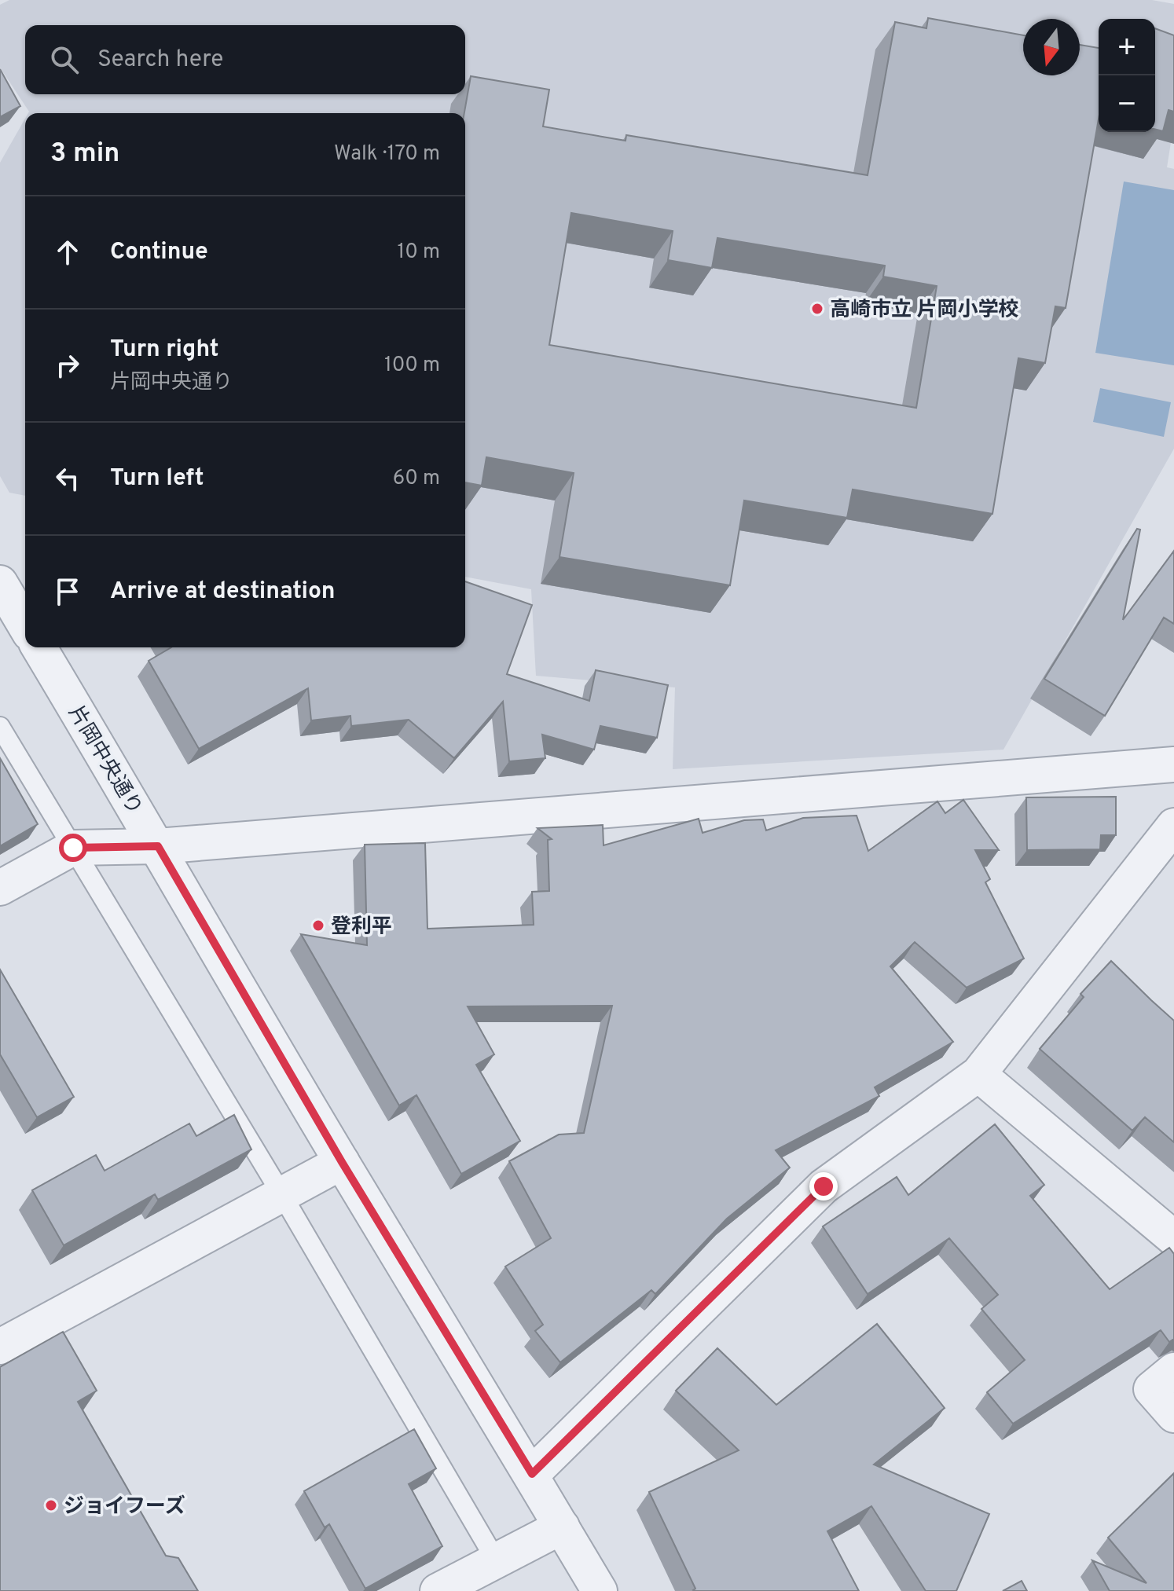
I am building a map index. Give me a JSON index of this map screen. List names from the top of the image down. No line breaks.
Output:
{"streets":{"street":["片岡中央通り"]},"places":["高崎市立 片岡小学校","登利平","ジョイフーズ"],"north":"bottom","page":{"map_buttons":["+","−"],"search":"Search here","heading":["3 min","Walk · 170 m"],"list":[["Continue","10 m"],["Turn right","片岡中央通り","100 m"],["Turn left","60 m"],"Arrive at destination"]}}
